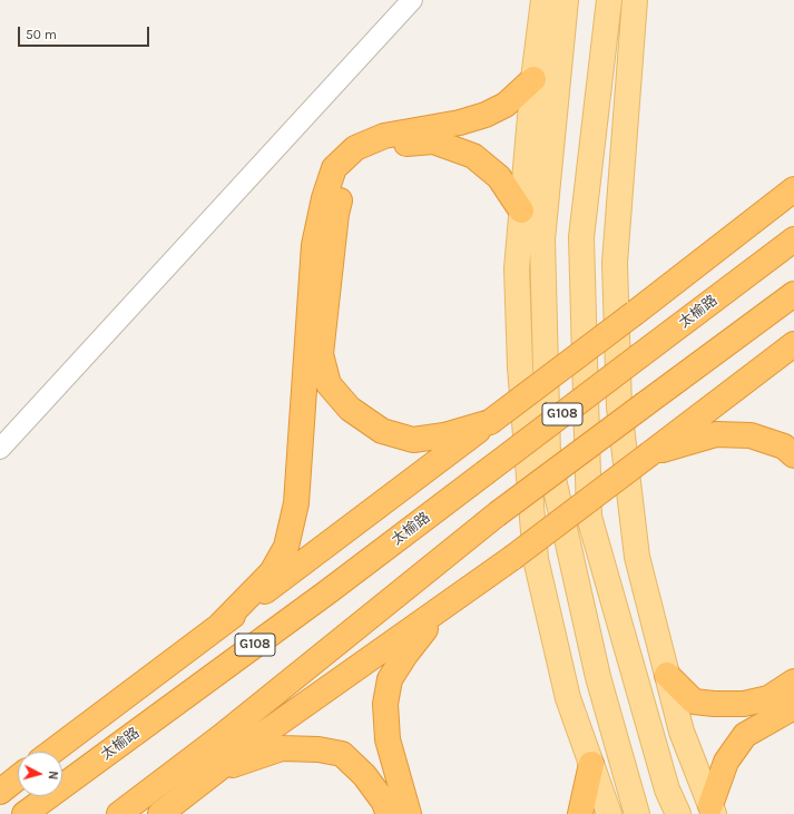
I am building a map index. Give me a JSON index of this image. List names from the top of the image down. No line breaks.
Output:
{"streets":{"highway":["太榆路","G108"]},"scale_bar":"50 m","north":"right"}
